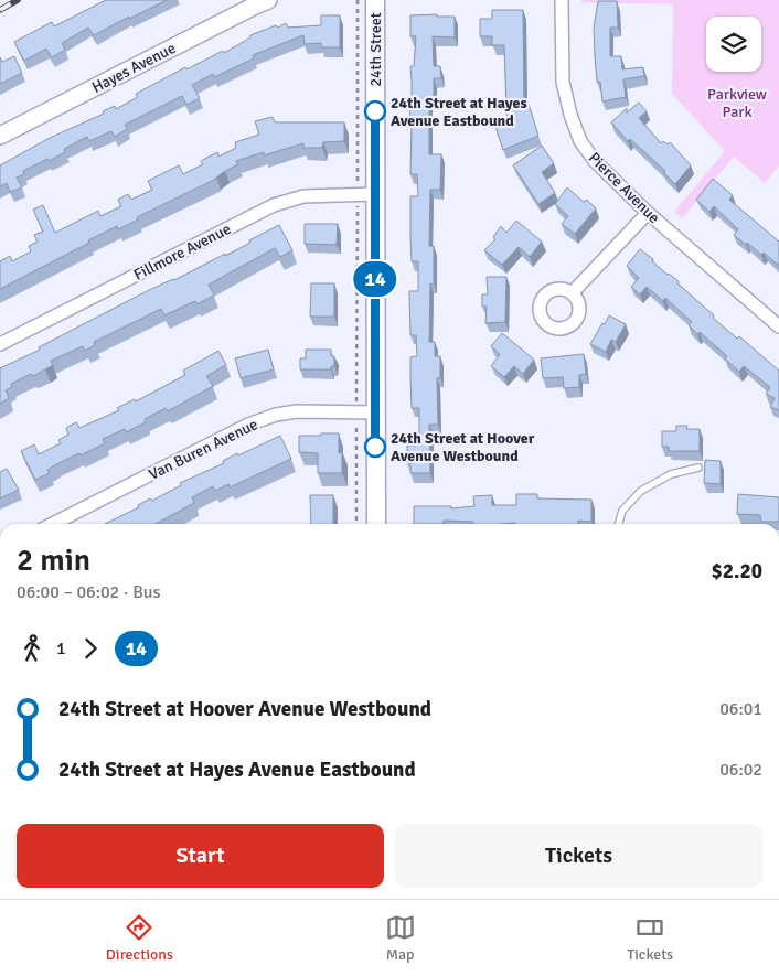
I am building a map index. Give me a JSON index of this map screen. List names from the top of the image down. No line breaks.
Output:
{"streets":{"main road":["24th Street"],"street":["Hayes Avenue","Pierce Avenue","Fillmore Avenue","Van Buren Avenue"]},"crossings":[["24th Street","Fillmore Avenue"],["24th Street","Van Buren Avenue"]],"parks":["Parkview Park"],"places":["24th Street at Hayes Avenue Eastbound","24th Street at Hoover Avenue Westbound"],"lines":["bus line 14"],"page":{"on_map":"14","heading":["2 min","06:00 – 06:02 · Bus","$2.20"],"legs":["1","14"],"list":[{"name":"24th Street at Hoover Avenue Westbound","value":"06:01"},{"name":"24th Street at Hayes Avenue Eastbound","value":"06:02"}],"buttons":["Start","Tickets"],"tabs":["Directions","Map","Tickets"]}}
